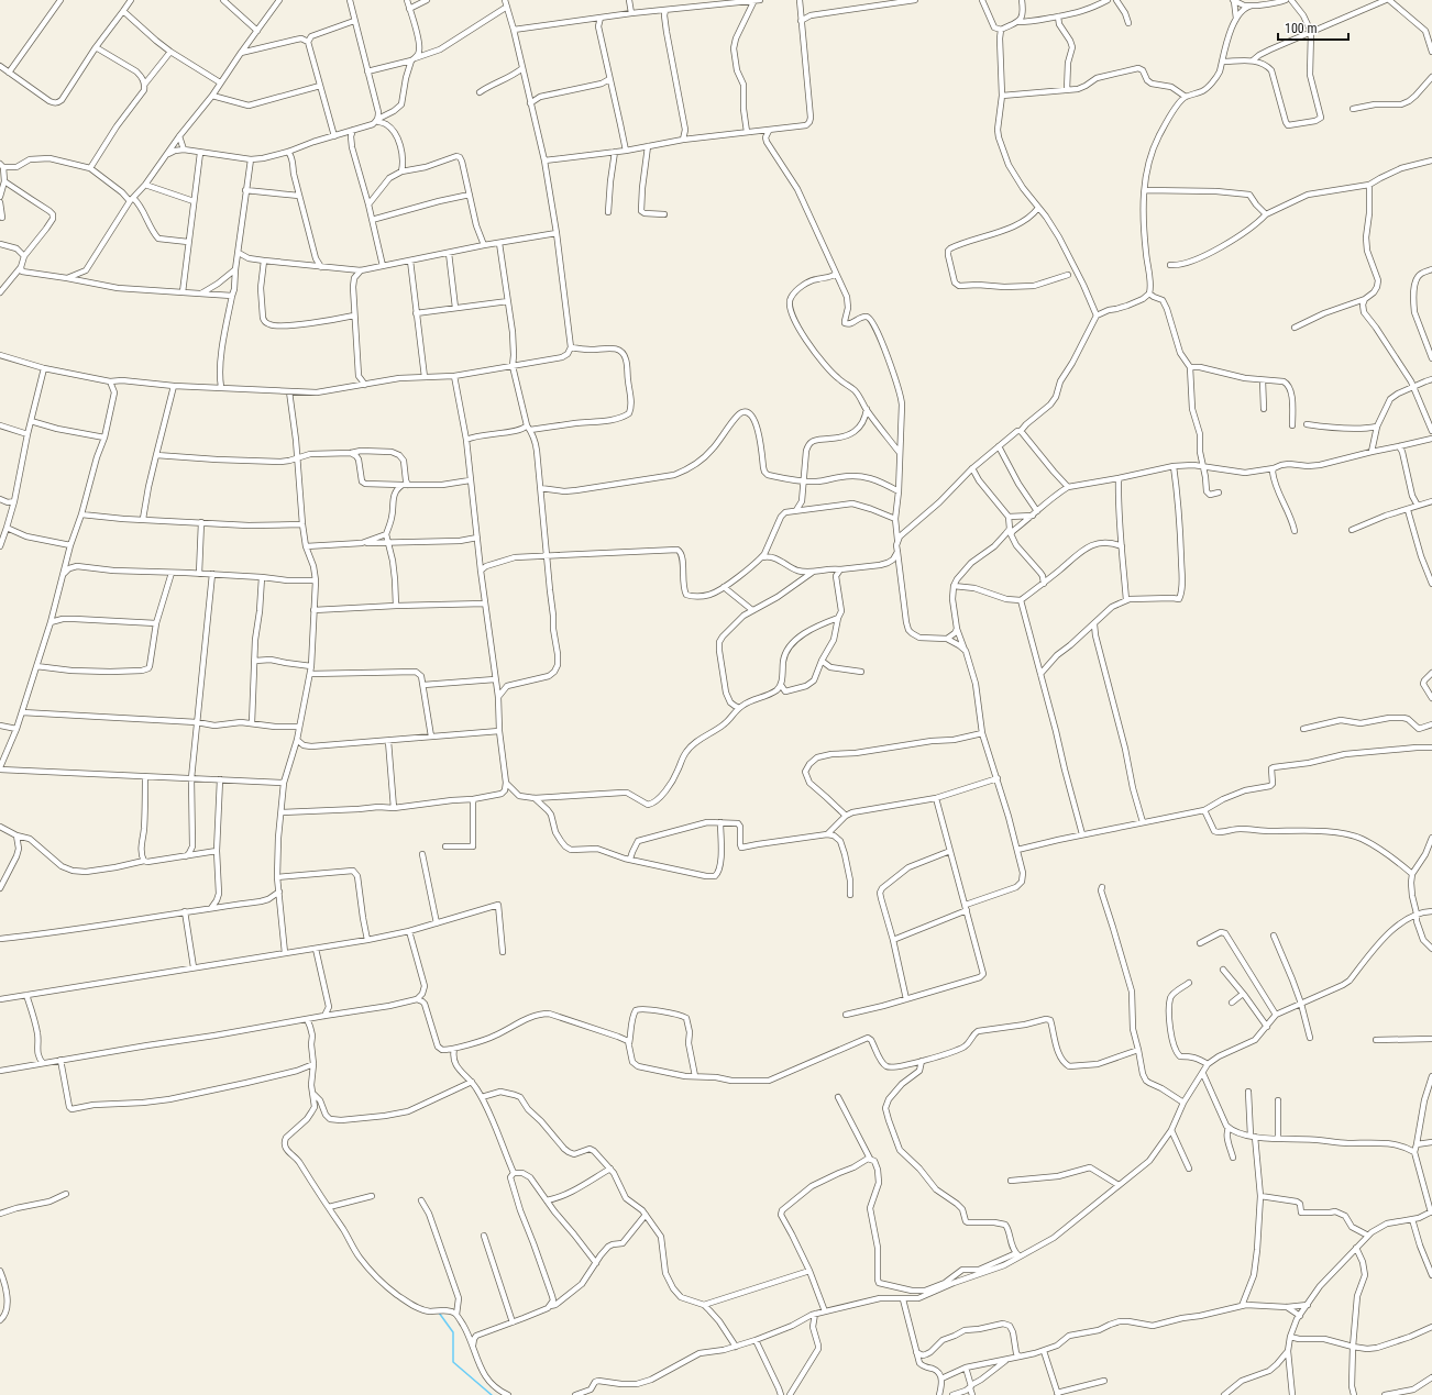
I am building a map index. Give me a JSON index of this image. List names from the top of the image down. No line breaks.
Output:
{"scale_bar":"100 m"}
